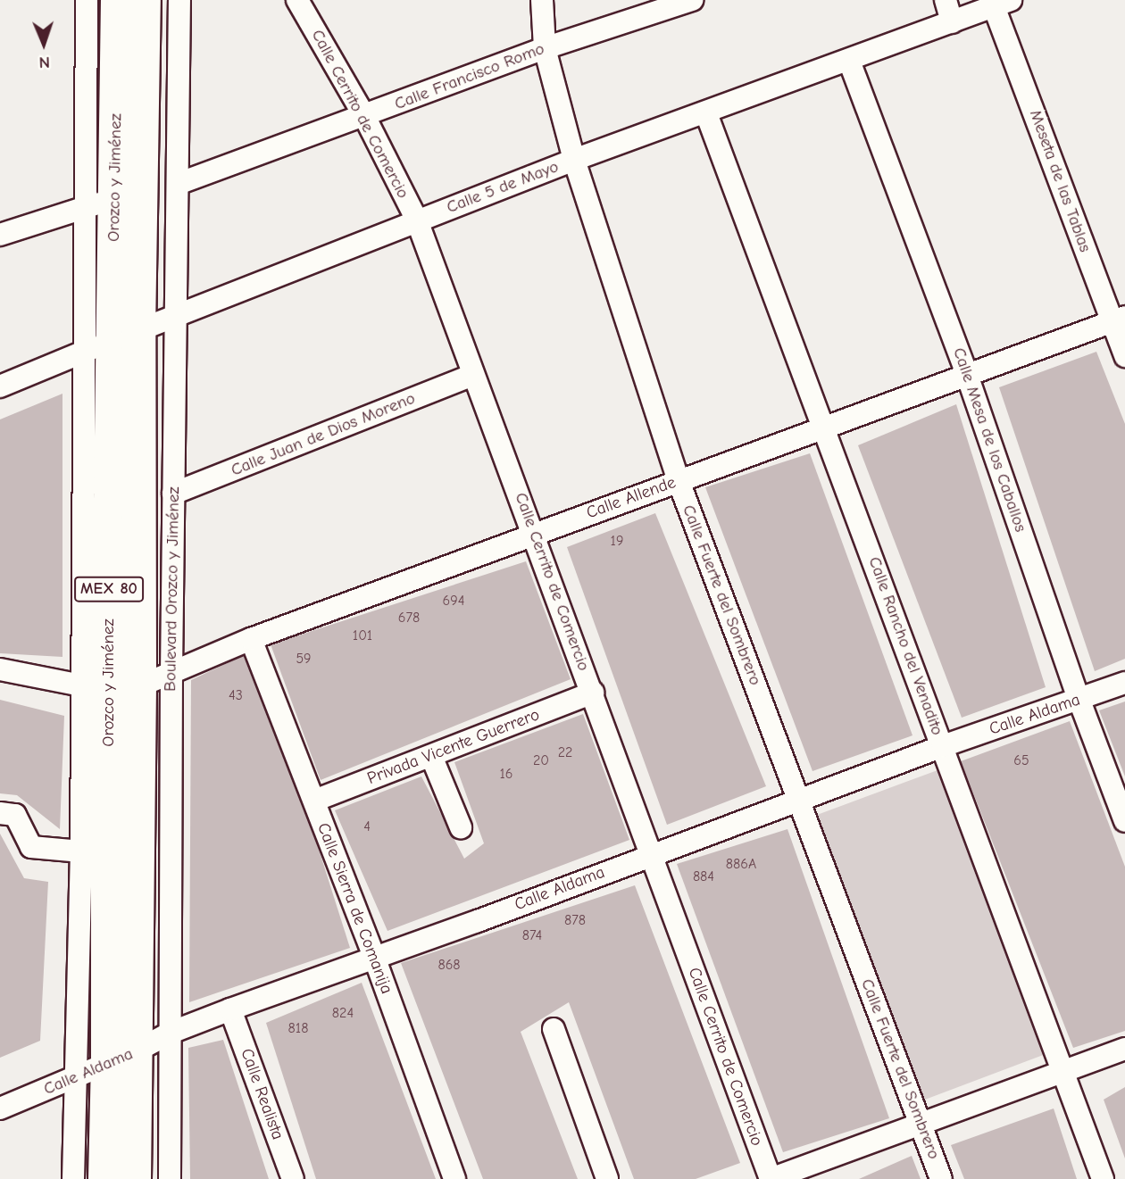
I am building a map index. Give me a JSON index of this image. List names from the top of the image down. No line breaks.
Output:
{"streets":{"highway":["Orozco y Jiménez","MEX 80"],"street":["Calle Francisco Romo","Calle Cerrito de Comercio","Meseta de las Tablas","Calle 5 de Mayo","Calle Juan de Dios Moreno","Calle Mesa de los Caballos","Calle Allende","Boulevard Orozco y Jiménez","Calle Fuerte del Sombrero","Calle Rancho del Venadito","Calle Aldama","Privada Vicente Guerrero","Calle Sierra de Comanija","Calle Realista"]},"crossings":[["Calle Francisco Romo","Calle Cerrito de Comercio"],["Calle Francisco Romo","Boulevard Orozco y Jiménez"],["Calle Francisco Romo","Calle Fuerte del Sombrero"],["Calle Cerrito de Comercio","Calle 5 de Mayo"],["Calle Cerrito de Comercio","Calle Juan de Dios Moreno"],["Calle Cerrito de Comercio","Calle Allende"],["Calle Cerrito de Comercio","Calle Aldama"],["Calle Cerrito de Comercio","Privada Vicente Guerrero"],["Orozco y Jiménez","Calle 5 de Mayo"],["Orozco y Jiménez","Calle Allende"],["Orozco y Jiménez","Calle Aldama"],["Meseta de las Tablas","Calle 5 de Mayo"],["Meseta de las Tablas","Calle Allende"],["Calle 5 de Mayo","Calle Mesa de los Caballos"],["Calle 5 de Mayo","Boulevard Orozco y Jiménez"],["Calle 5 de Mayo","Calle Fuerte del Sombrero"],["Calle 5 de Mayo","Calle Rancho del Venadito"],["Calle Juan de Dios Moreno","Boulevard Orozco y Jiménez"],["Calle Mesa de los Caballos","Calle Allende"],["Calle Mesa de los Caballos","Calle Aldama"],["Calle Allende","Boulevard Orozco y Jiménez"],["Calle Allende","Calle Fuerte del Sombrero"],["Calle Allende","Calle Rancho del Venadito"],["Calle Allende","Calle Sierra de Comanija"],["Boulevard Orozco y Jiménez","Calle Aldama"],["Calle Fuerte del Sombrero","Calle Aldama"],["Calle Rancho del Venadito","Calle Aldama"],["Calle Aldama","Calle Sierra de Comanija"],["Calle Aldama","Calle Realista"],["Privada Vicente Guerrero","Calle Sierra de Comanija"]],"house_numbers":["19","694","678","101","59","43","22","20","65","16","4","886A","884","878","874","868","824","818"],"north":"bottom"}
